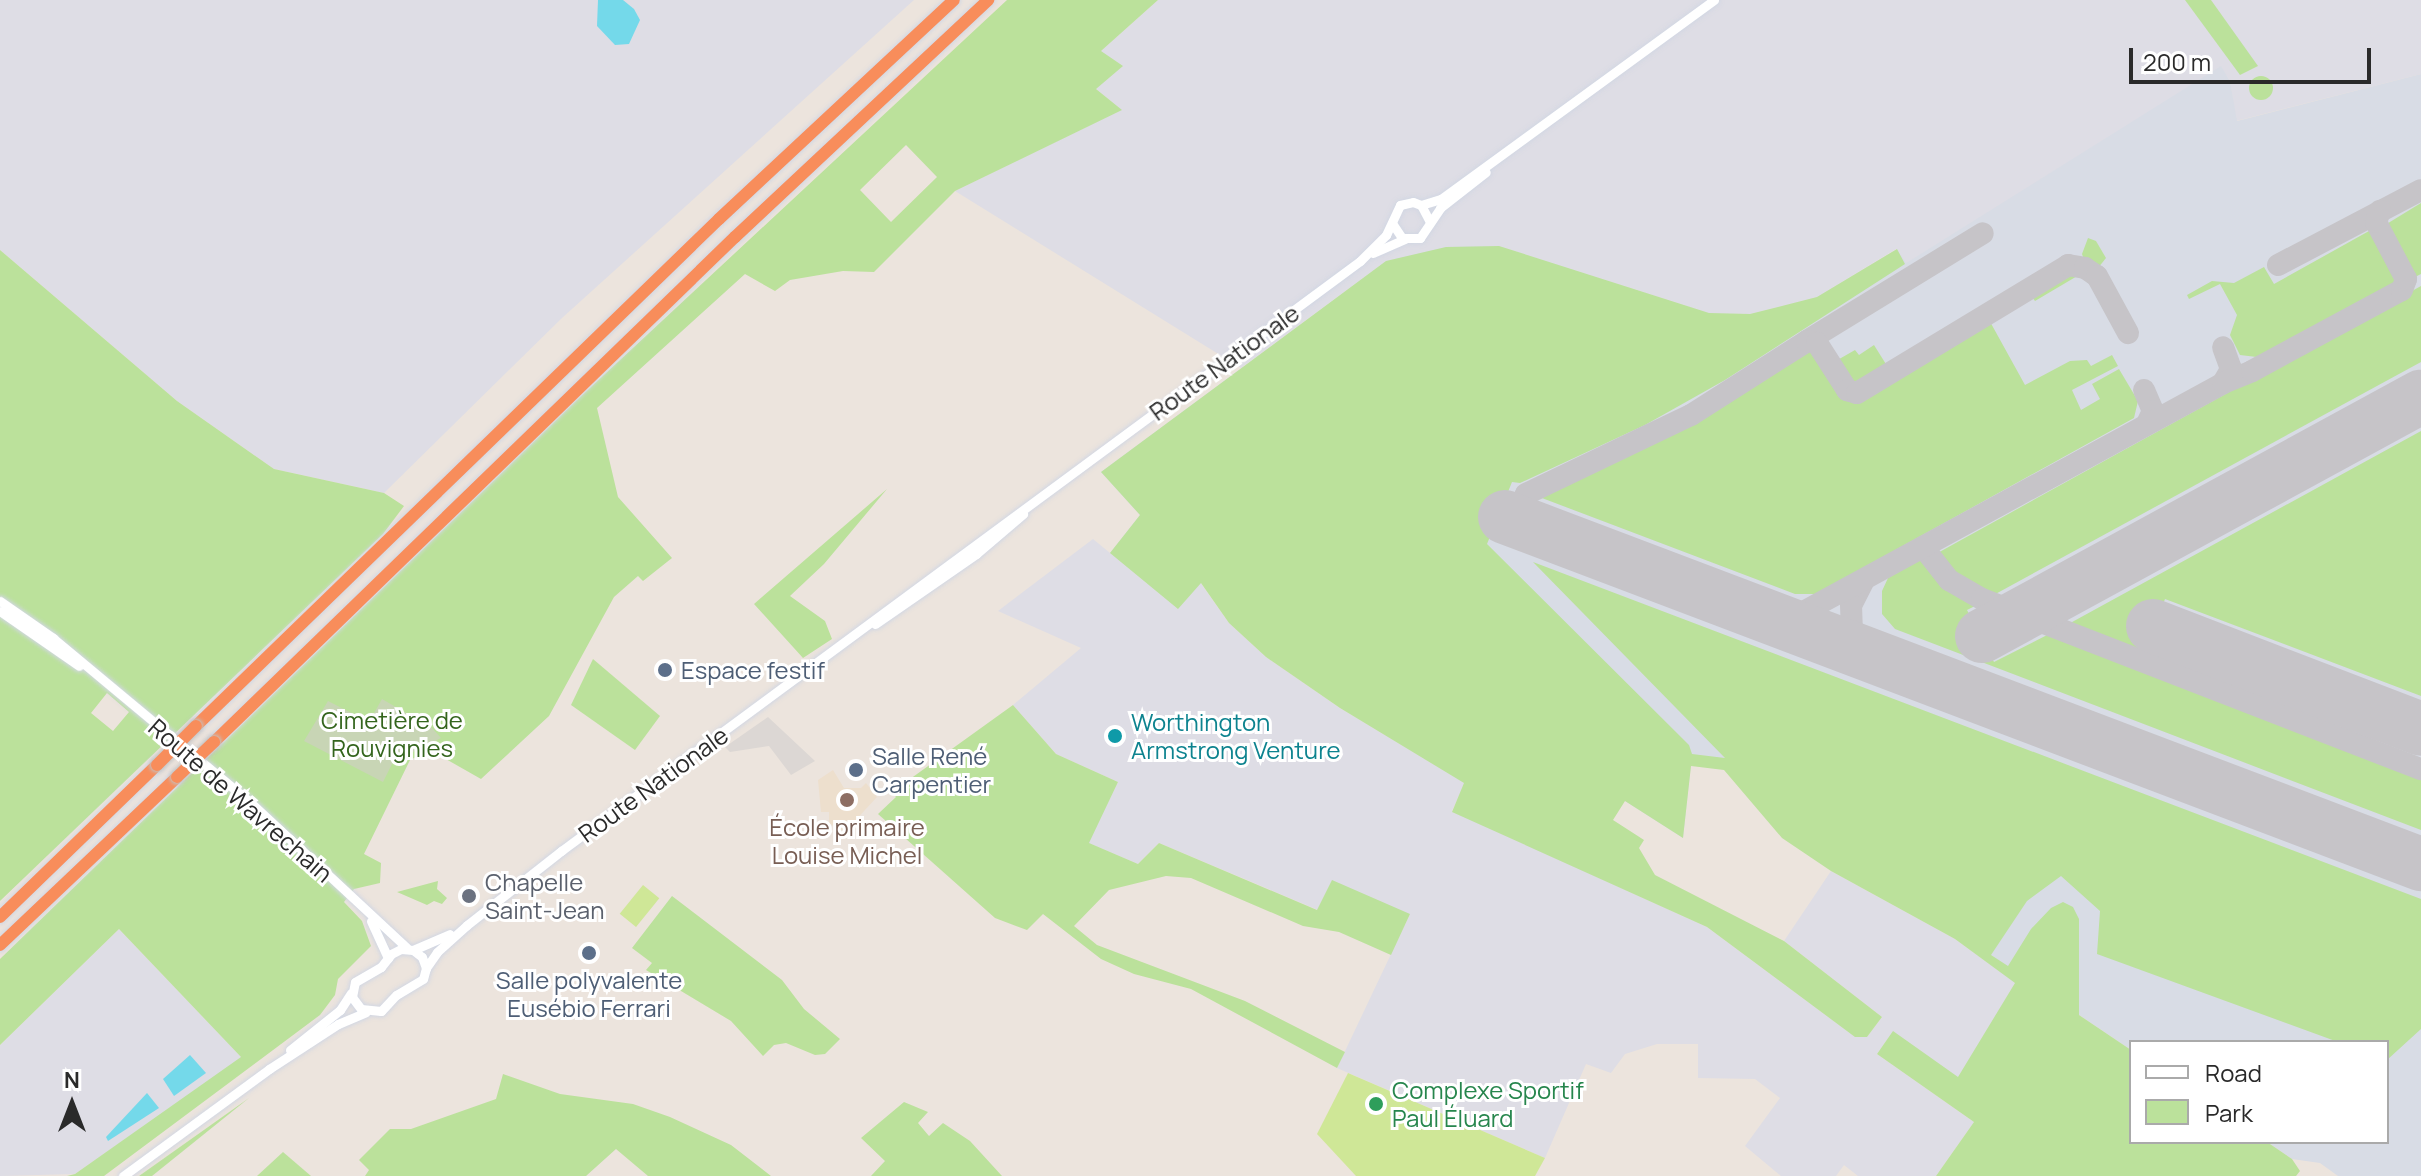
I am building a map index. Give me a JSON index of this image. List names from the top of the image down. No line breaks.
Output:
{"streets":{"main road":["Route Nationale","Route de Wavrechain"]},"crossings":[["Route Nationale","Route de Wavrechain"]],"parks":["Cimetière de Rouvignies"],"places":["Espace festif","Worthington Armstrong Venture","Salle René Carpentier","École primaire Louise Michel","Chapelle Saint-Jean","Salle polyvalente Eusébio Ferrari","Complexe Sportif Paul Éluard"],"legend":["Road","Park"],"scale_bar":"200 m","north":"top"}
